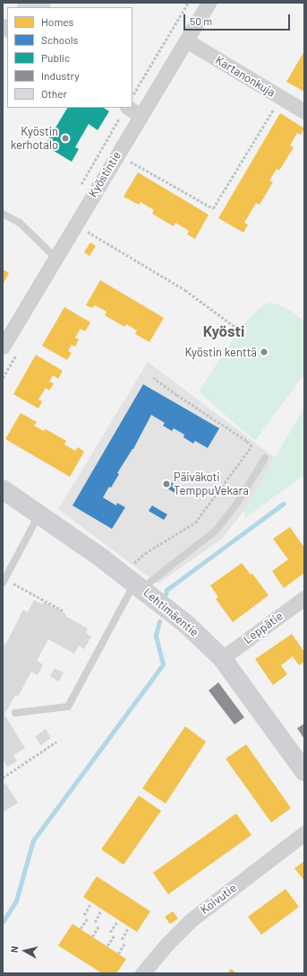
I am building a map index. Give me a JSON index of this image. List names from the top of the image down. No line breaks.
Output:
{"streets":{"street":["Kartanonkuja","Kyöstintie","Lehtimäentie","Leppätie","Koivutie"]},"crossings":[["Kartanonkuja","Kyöstintie"],["Lehtimäentie","Leppätie"]],"districts":["Kyösti"],"places":["Kyöstin kerhotalo","Kyöstin kenttä","Päiväkoti TemppuVekara"],"legend":["Homes","Schools","Public","Industry","Other"],"scale_bar":"50 m","north":"left"}
